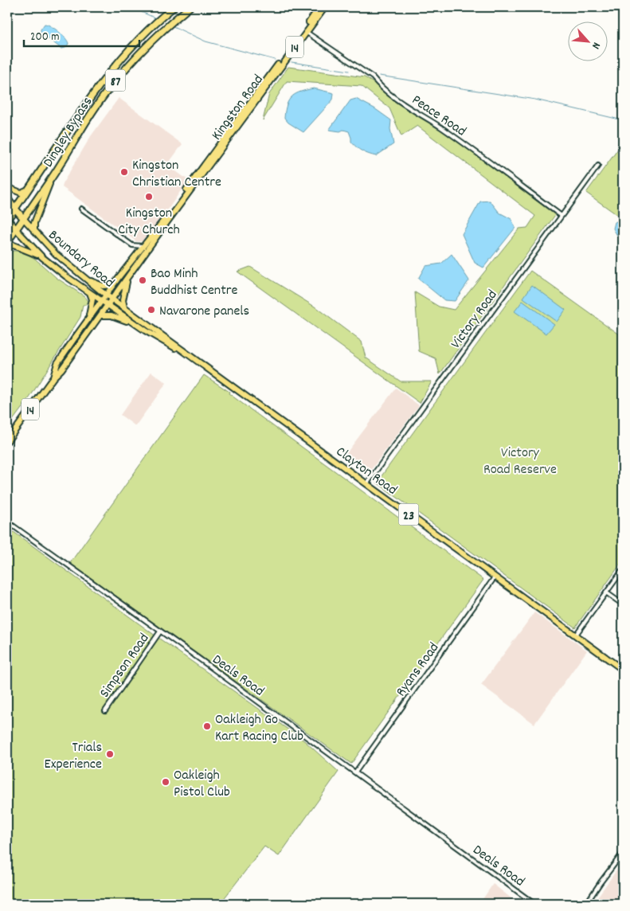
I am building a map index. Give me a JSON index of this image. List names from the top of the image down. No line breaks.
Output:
{"streets":{"highway":["87","Dingley Bypass","Boundary Road","23"],"main road":["14","Kingston Road","Clayton Road"],"street":["Peace Road","Victory Road","Simpson Road","Ryans Road","Deals Road"]},"crossings":[["14","Kingston Road"],["14","Boundary Road"],["14","Clayton Road"],["Kingston Road","Peace Road"],["Kingston Road","Boundary Road"],["Kingston Road","Clayton Road"],["Peace Road","Victory Road"],["Dingley Bypass","Boundary Road"],["Boundary Road","Clayton Road"],["Victory Road","Clayton Road"],["Clayton Road","Ryans Road"],["Simpson Road","Deals Road"],["Ryans Road","Deals Road"]],"parks":["Victory Road Reserve"],"places":["Kingston Christian Centre","Kingston City Church","Bao Minh Buddhist Centre","Navarone panels","Oakleigh Go Kart Racing Club","Trials Experience","Oakleigh Pistol Club"],"scale_bar":"200 m","north":"bottom right"}
